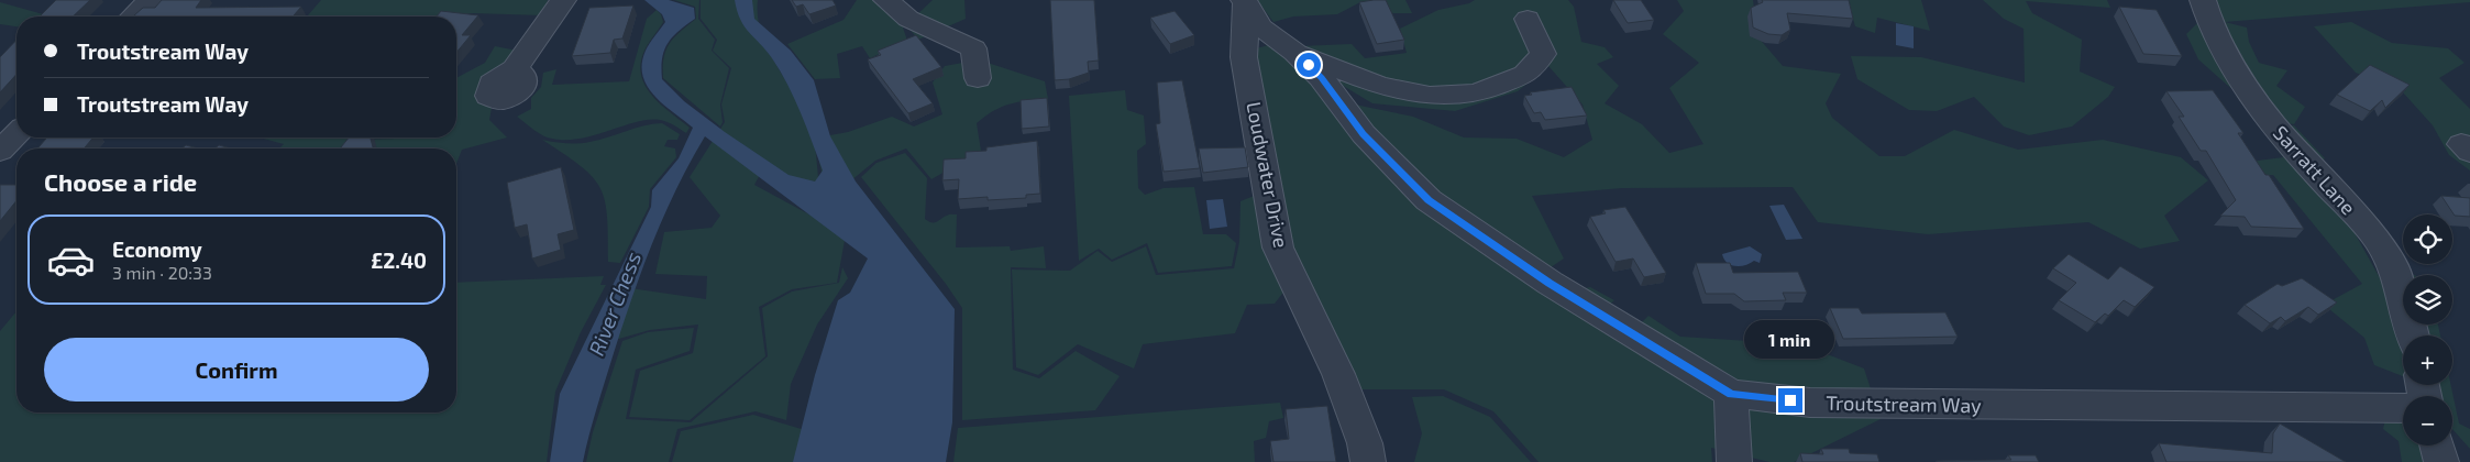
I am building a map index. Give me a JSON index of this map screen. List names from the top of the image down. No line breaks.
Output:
{"streets":{"street":["Sarratt Lane","Loudwater Drive","Troutstream Way"]},"crossings":[["Loudwater Drive","Troutstream Way"]],"water":["River Chess"],"page":{"banner":["Troutstream Way","Troutstream Way"],"heading":"Choose a ride","map_buttons":["+","−"],"list":[{"name":"Economy","note":"3 min · 20:33","value":"£2.40"}],"bubble":"1 min","buttons":"Confirm"}}
